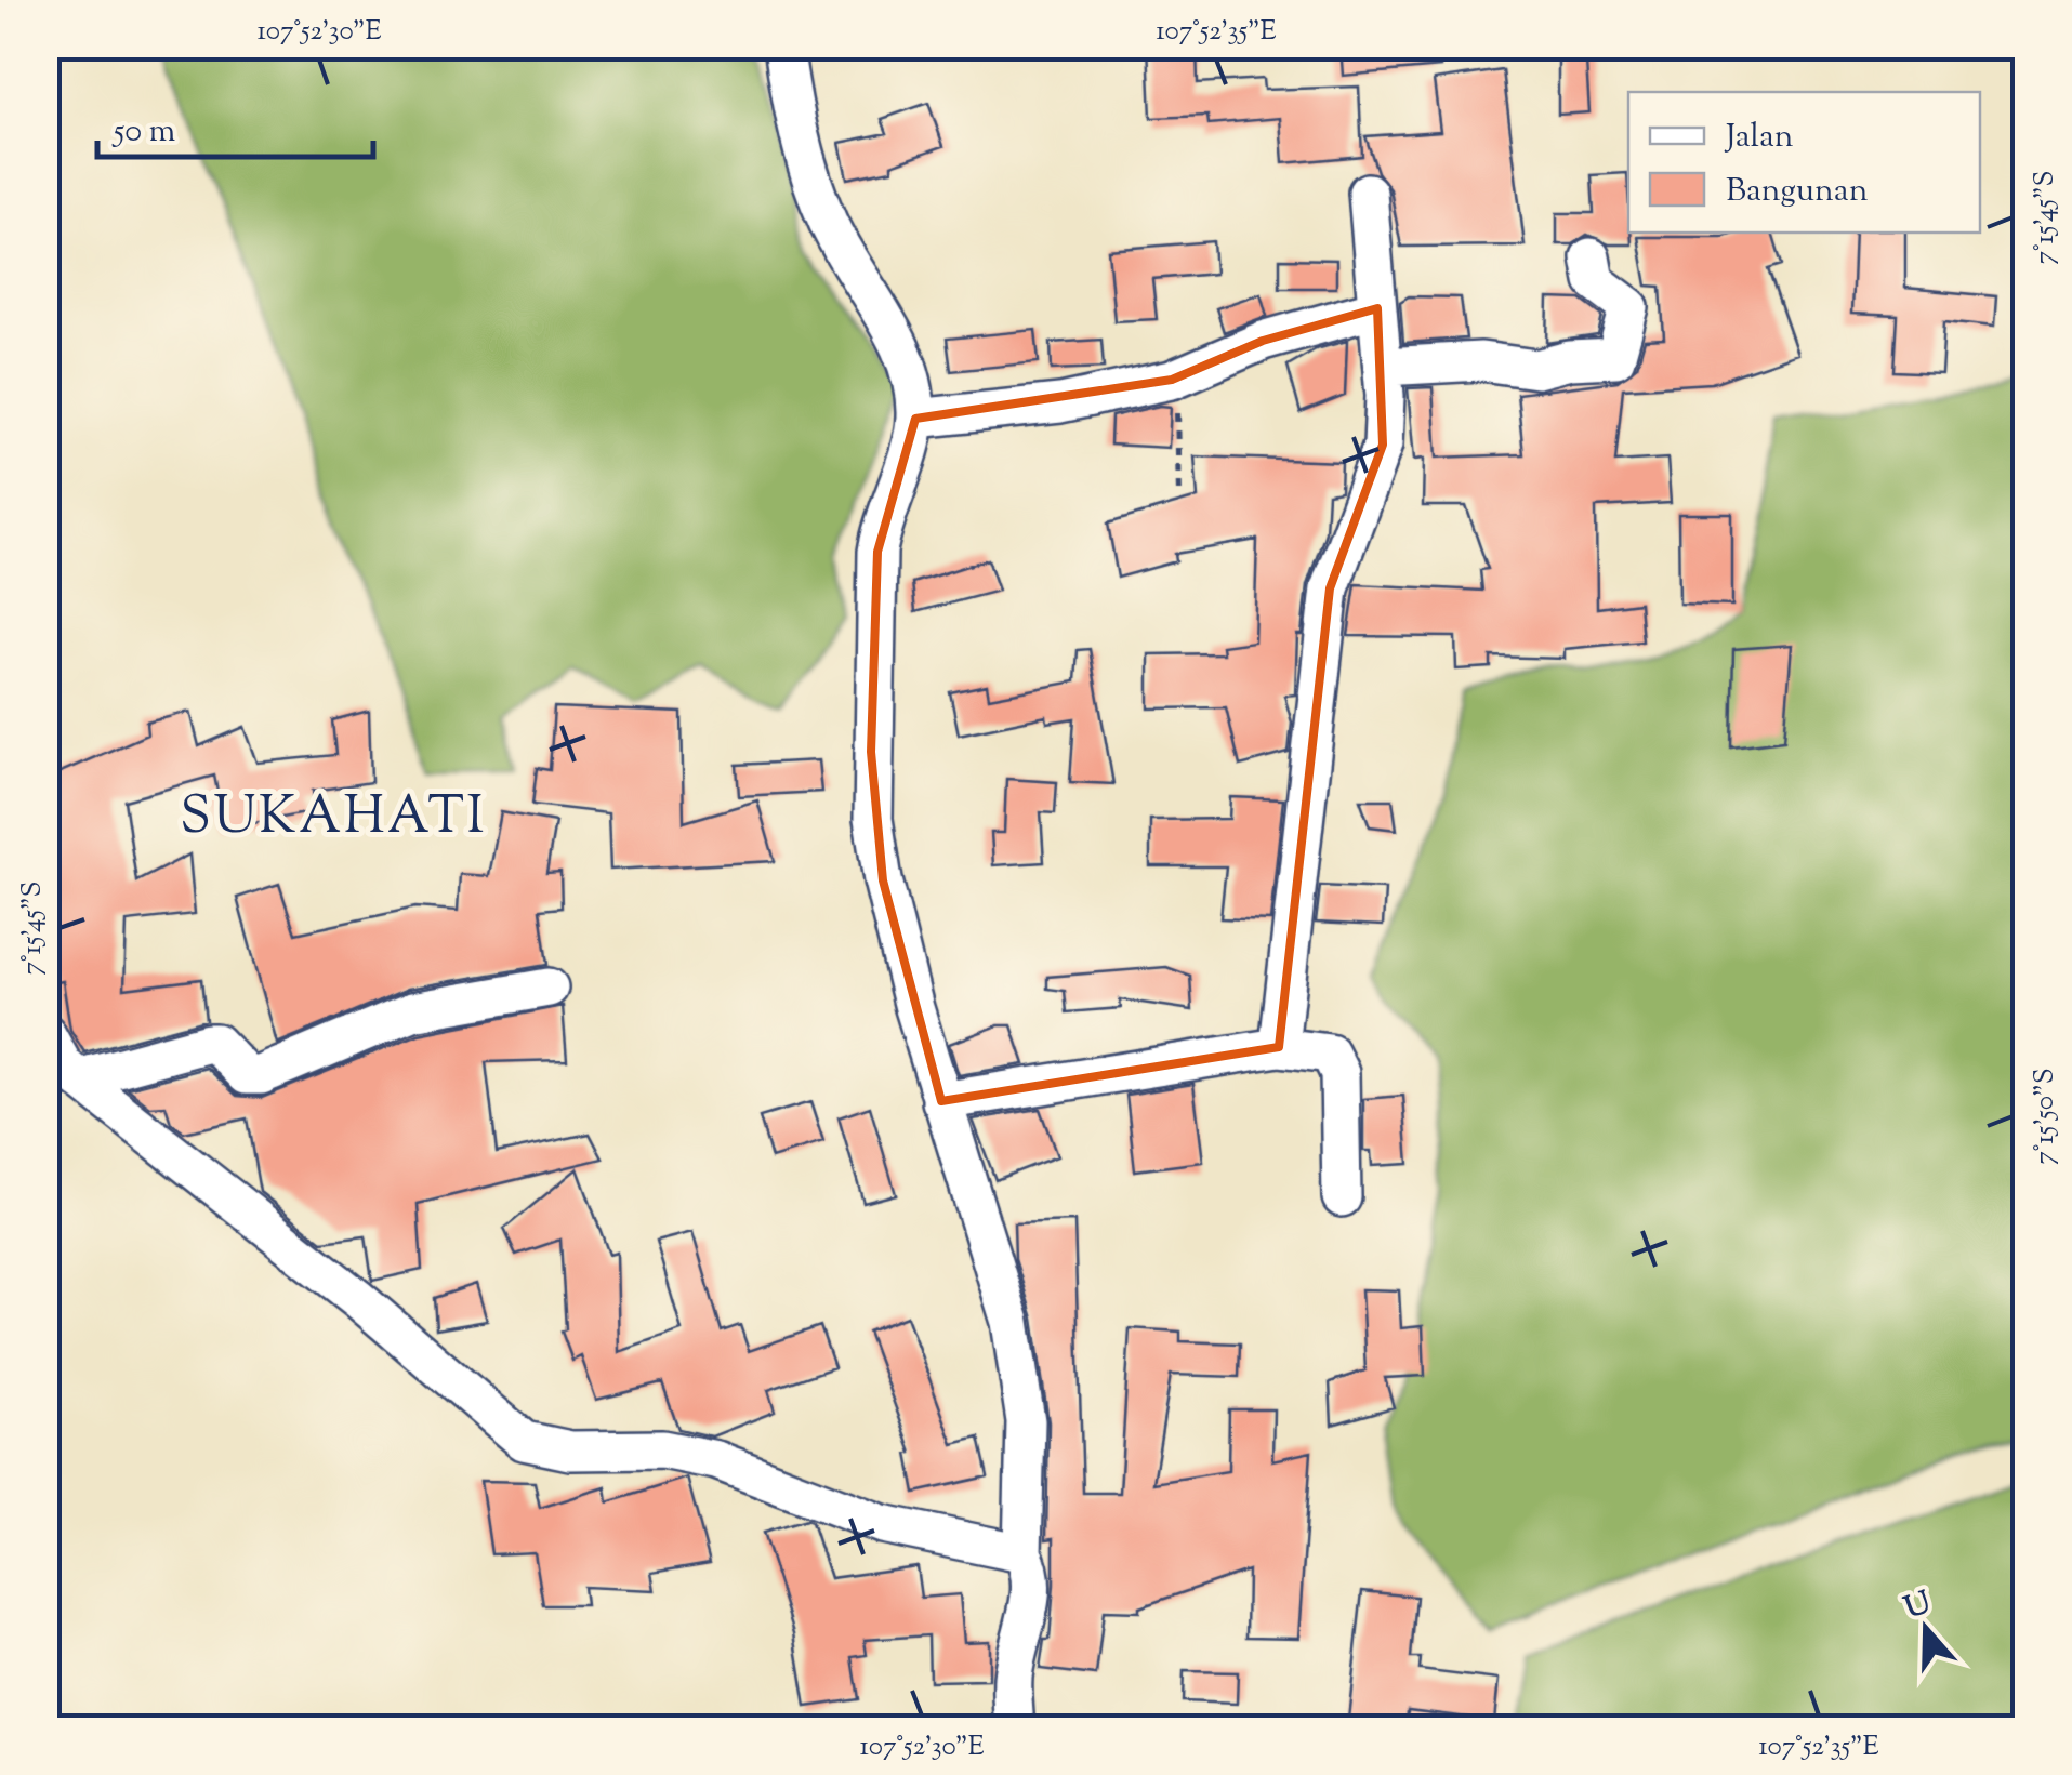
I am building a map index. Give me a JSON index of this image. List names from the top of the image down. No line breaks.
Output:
{"districts":["SUKAHATI"],"legend":["Jalan","Bangunan"],"scale_bar":"50 m","north":"top","coordinates":["107°52'30\"E","107°52'35\"E","7°15'45\"S","7°15'50\"S"]}
